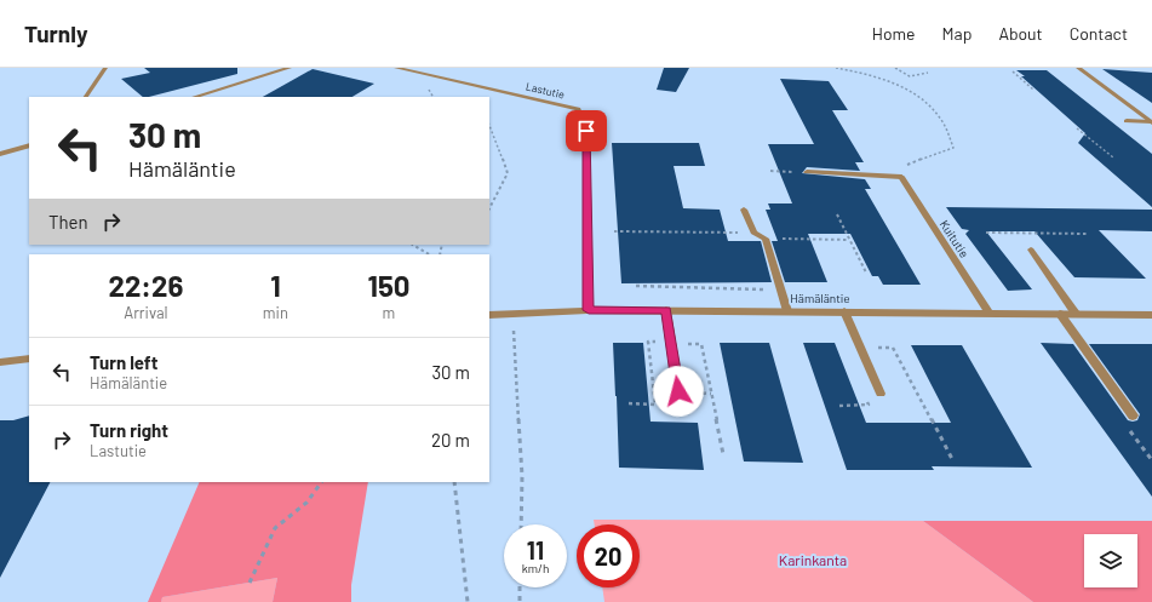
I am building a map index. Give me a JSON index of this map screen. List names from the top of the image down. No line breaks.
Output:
{"streets":{"street":["Lastutie","Kuitutie","Hämäläntie"]},"crossings":[["Lastutie","Hämäläntie"],["Kuitutie","Hämäläntie"]],"parks":["Karinkanta"],"page":{"header":"Turnly","nav":["Home","Map","About","Contact"],"turn":["30 m","Hämäläntie"],"then":"Then","eta":["22:26","Arrival","1","min","150","m"],"list":[{"name":"Turn left","note":"Hämäläntie","value":"30 m"},{"name":"Turn right","note":"Lastutie","value":"20 m"}],"speed":"11 km/h","limit":"20"}}
